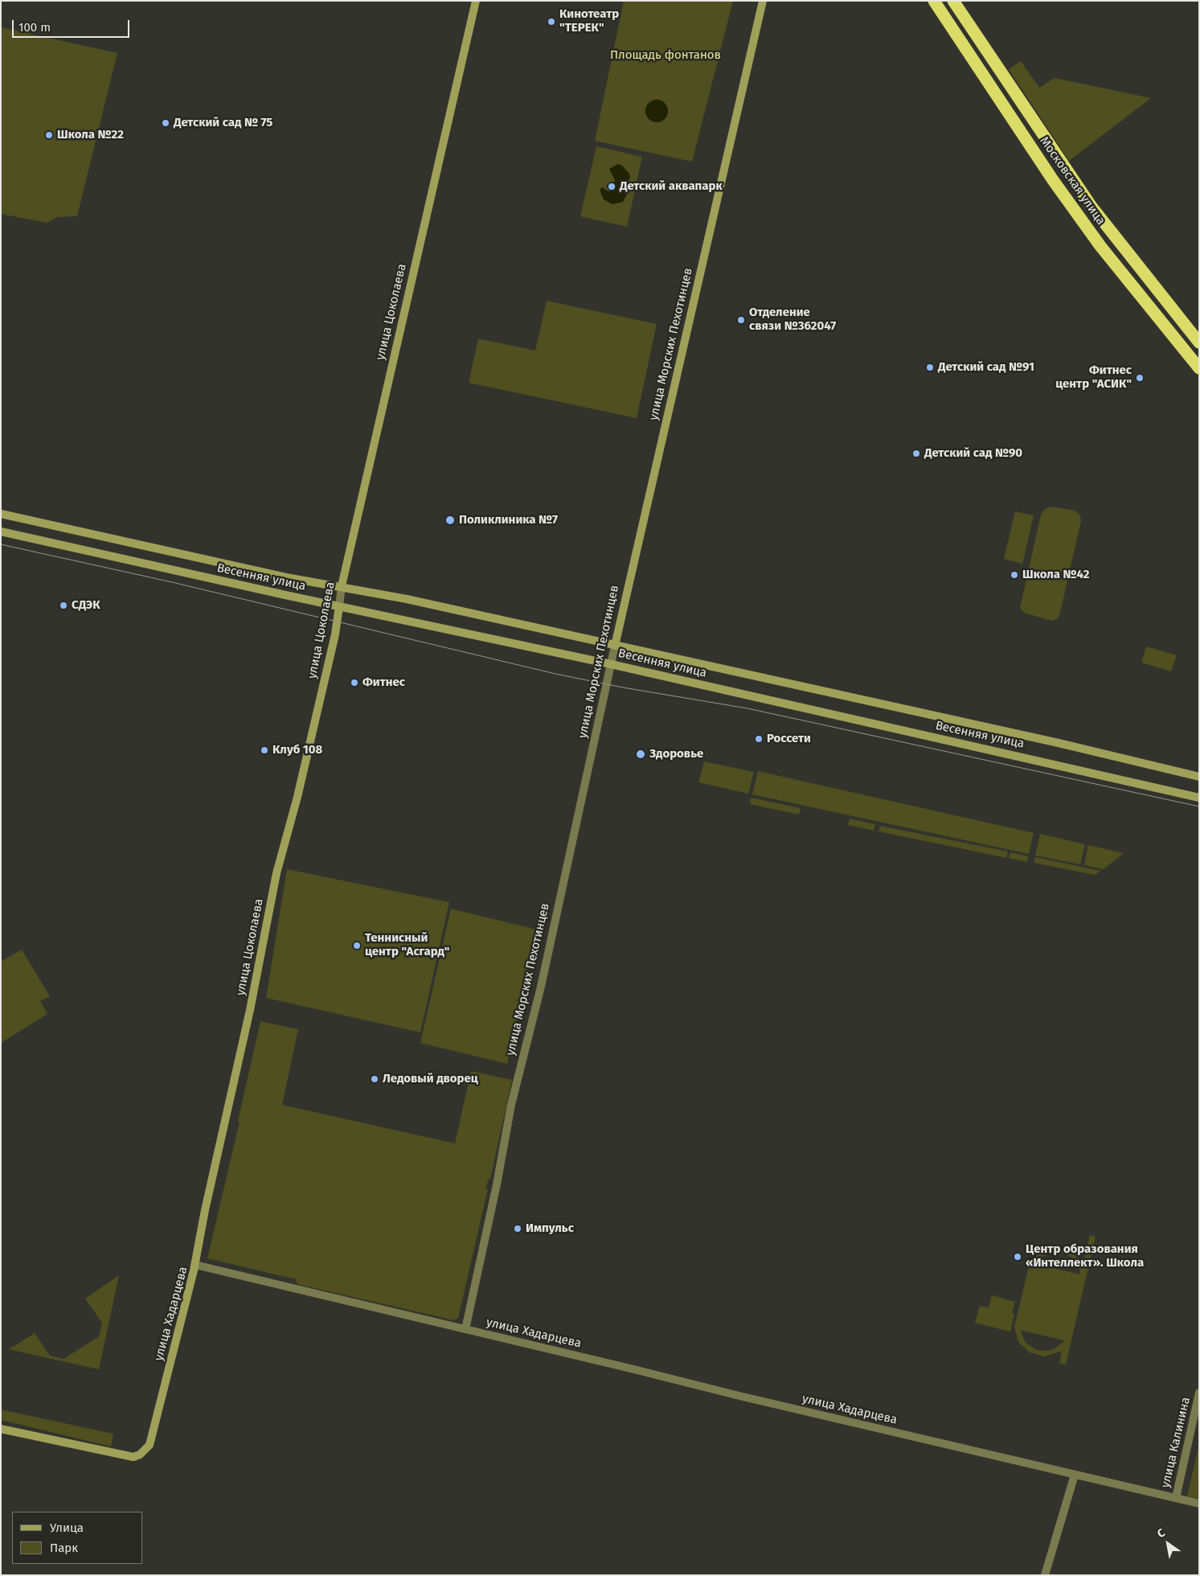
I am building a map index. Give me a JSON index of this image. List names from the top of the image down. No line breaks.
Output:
{"streets":{"highway":["Московская улица"],"street":["улица Цоколаева","улица Морских Пехотинцев","Весенняя улица","улица Хадарцева","улица Калинина"]},"crossings":[["улица Цоколаева","Весенняя улица"],["улица Цоколаева","улица Хадарцева"],["улица Морских Пехотинцев","Весенняя улица"],["улица Морских Пехотинцев","улица Хадарцева"],["улица Хадарцева","улица Калинина"]],"parks":["Площадь фонтанов"],"places":["Кинотеатр \"ТЕРЕК\"","Детский сад № 75","Школа №22","Детский аквапарк","Отделение связи №362047","Детский сад №91","Фитнес центр \"АСИК\"","Детский сад №90","Поликлиника №7","Школа №42","СДЭК","Фитнес","Россети","Клуб 108","Здоровье","Теннисный центр \"Асгард\"","Ледовый дворец","Импульс","Центр образования «Интеллект». Школа"],"legend":["Улица","Парк"],"scale_bar":"100 m","north":"top left"}
